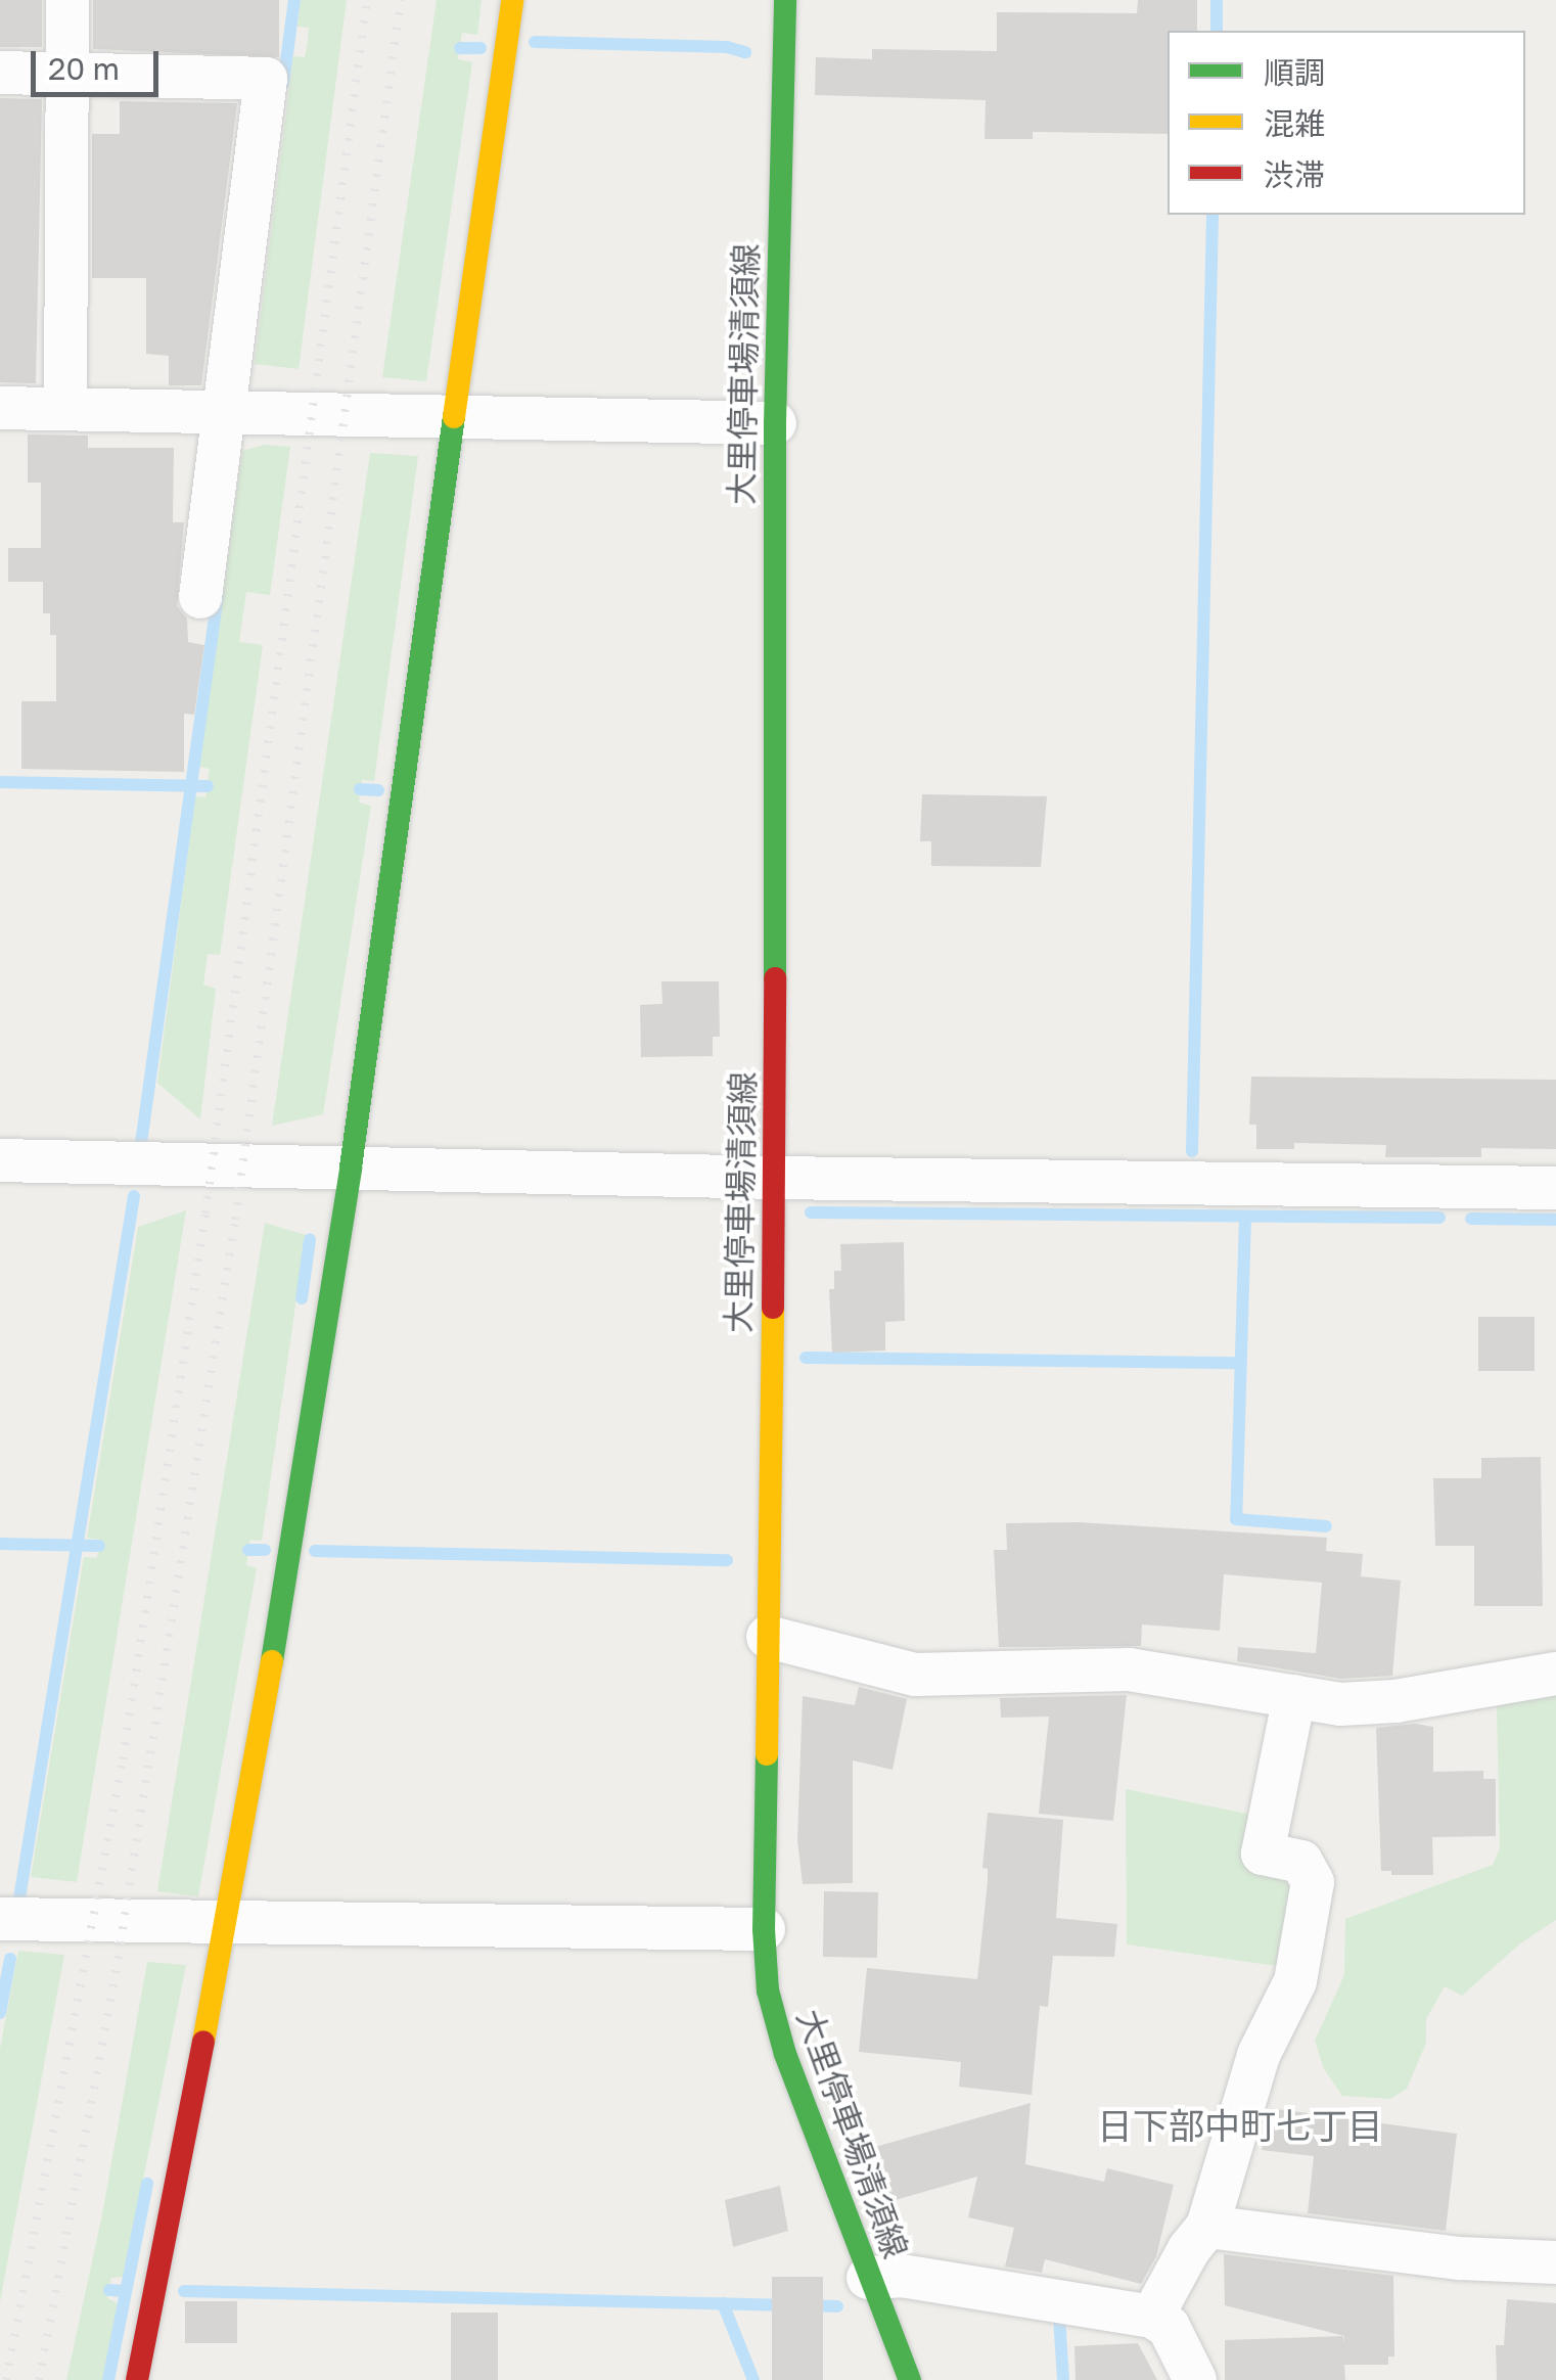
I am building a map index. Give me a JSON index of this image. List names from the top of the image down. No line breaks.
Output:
{"streets":{"main road":["大里停車場清須線"]},"districts":["日下部中町七丁目"],"legend":["順調","混雑","渋滞"],"scale_bar":"20 m"}
